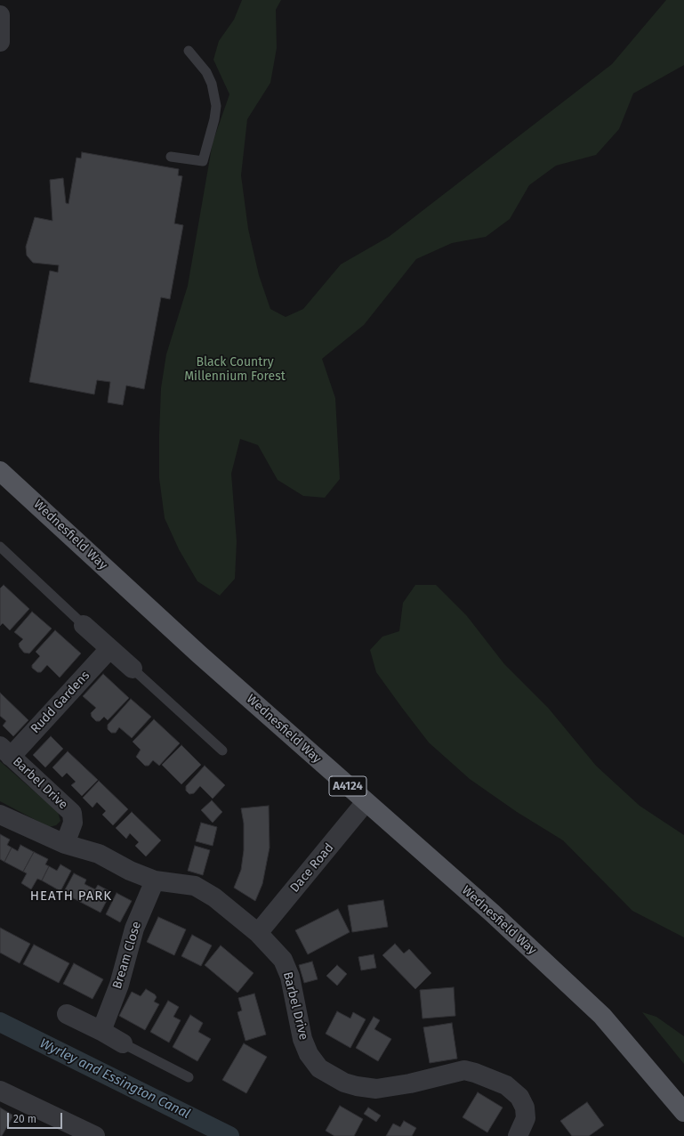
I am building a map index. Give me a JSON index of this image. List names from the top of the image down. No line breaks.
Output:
{"streets":{"main road":["Wednesfield Way","A4124"],"street":["Rudd Gardens","Barbel Drive","Dace Road","Bream Close"]},"crossings":[["Wednesfield Way","Dace Road"],["Rudd Gardens","Barbel Drive"],["Barbel Drive","Dace Road"],["Barbel Drive","Bream Close"]],"districts":["HEATH PARK"],"water":["Wyrley and Essington Canal"],"parks":["Black Country Millennium Forest"],"scale_bar":"20 m"}
